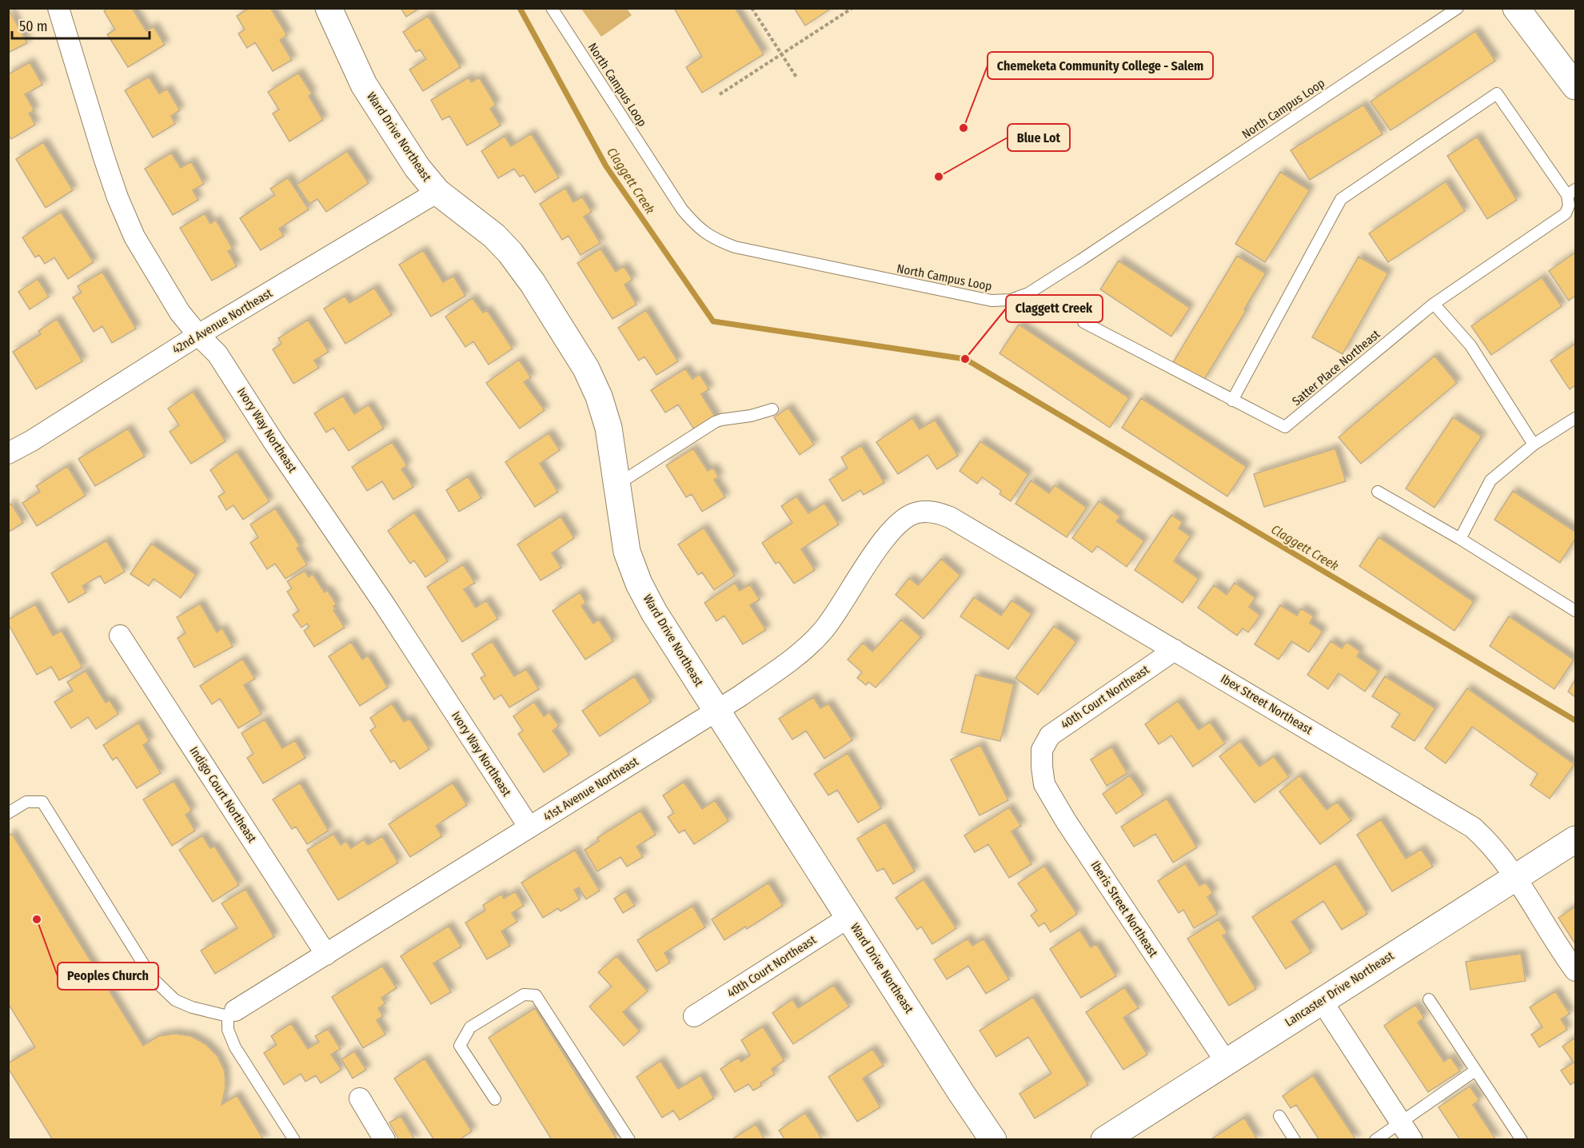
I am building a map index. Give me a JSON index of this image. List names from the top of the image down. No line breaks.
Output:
{"streets":{"street":["Ward Drive Northeast","42nd Avenue Northeast","Ivory Way Northeast","40th Court Northeast","Ibex Street Northeast","41st Avenue Northeast","Indigo Court Northeast","Iberis Street Northeast","Lancaster Drive Northeast"],"lane":["North Campus Loop","Satter Place Northeast"]},"crossings":[["Ward Drive Northeast","42nd Avenue Northeast"],["Ward Drive Northeast","40th Court Northeast"],["Ward Drive Northeast","41st Avenue Northeast"],["42nd Avenue Northeast","Ivory Way Northeast"],["Ivory Way Northeast","41st Avenue Northeast"],["40th Court Northeast","Ibex Street Northeast"],["40th Court Northeast","Iberis Street Northeast"],["Ibex Street Northeast","41st Avenue Northeast"],["Ibex Street Northeast","Lancaster Drive Northeast"],["41st Avenue Northeast","Indigo Court Northeast"],["Iberis Street Northeast","Lancaster Drive Northeast"]],"water":["Claggett Creek"],"places":["Chemeketa Community College - Salem","Blue Lot","Claggett Creek","Peoples Church"],"scale_bar":"50 m"}
